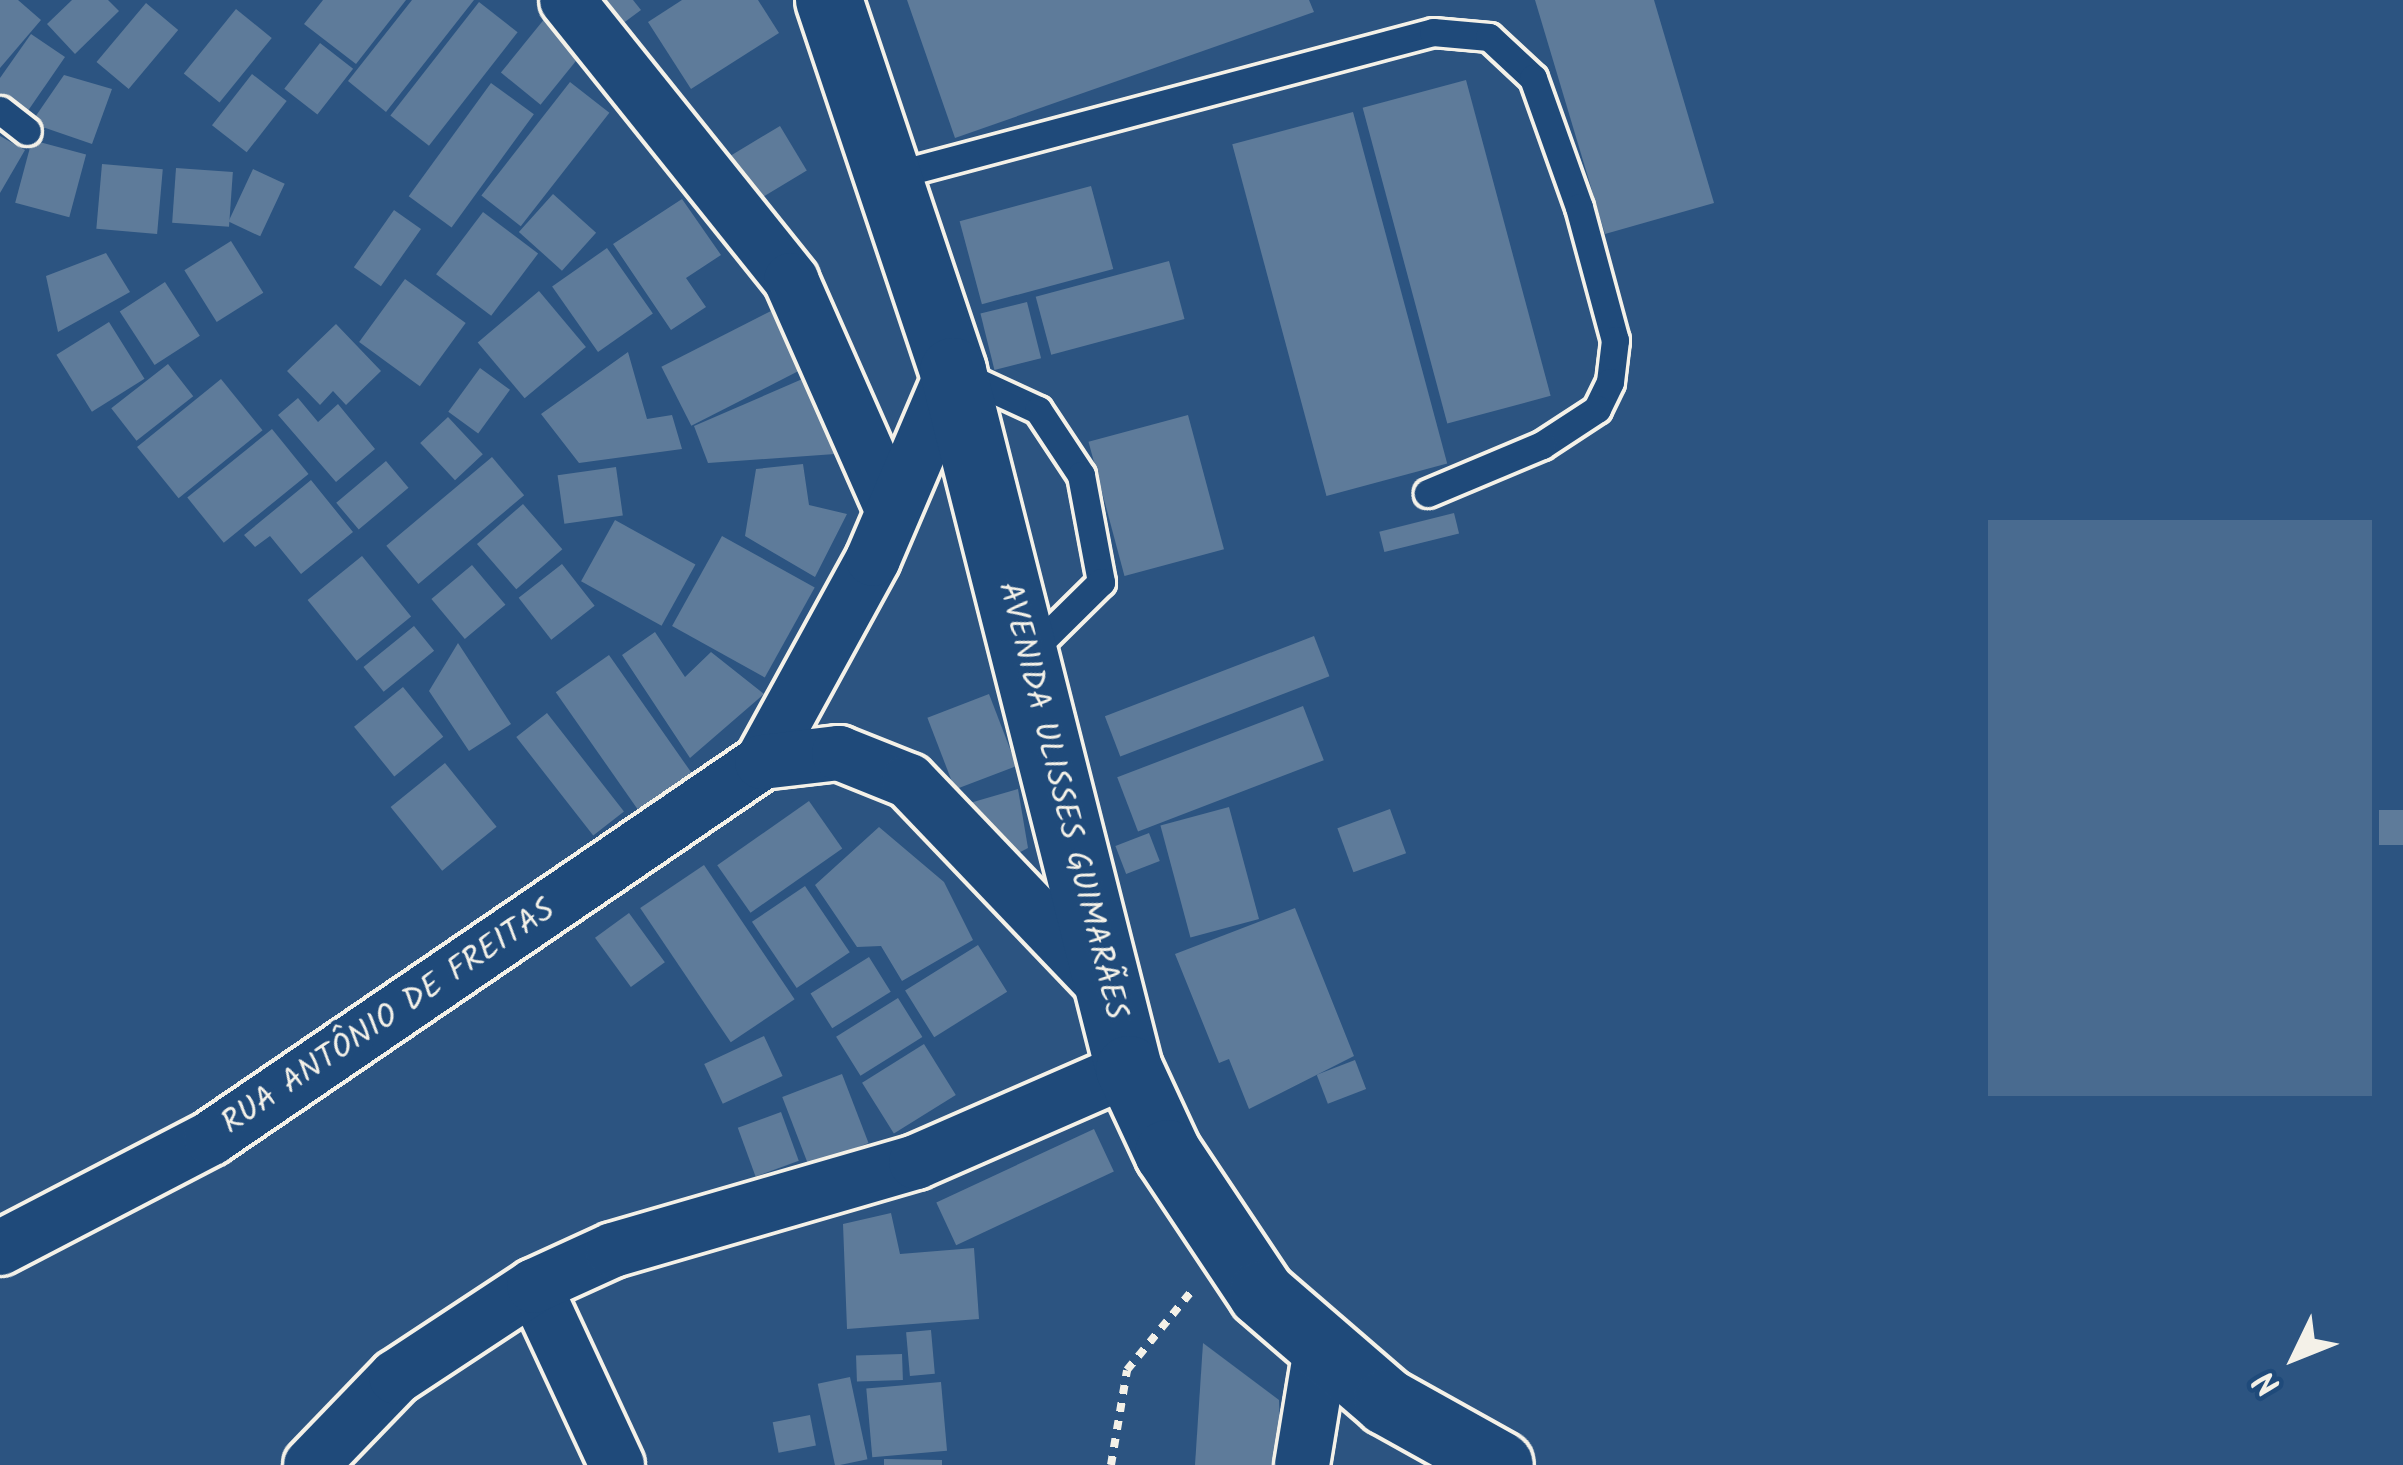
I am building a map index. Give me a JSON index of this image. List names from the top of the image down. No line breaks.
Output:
{"streets":{"main road":["AVENIDA ULISSES GUIMARÃES"],"street":["RUA ANTÔNIO DE FREITAS"]},"crossings":[["AVENIDA ULISSES GUIMARÃES","RUA ANTÔNIO DE FREITAS"]],"north":"bottom left"}
